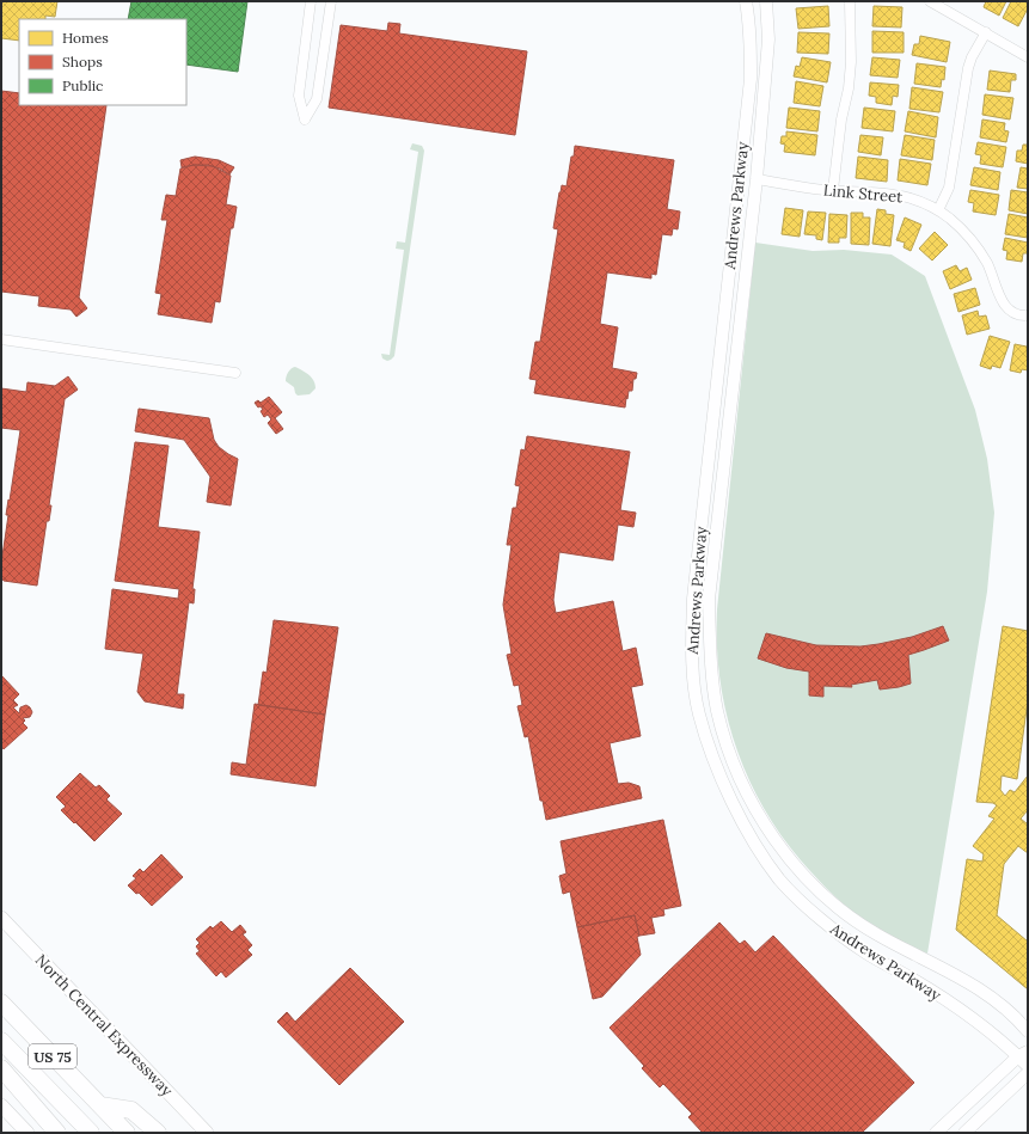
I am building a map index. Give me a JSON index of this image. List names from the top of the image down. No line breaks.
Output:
{"streets":{"highway":["US 75"],"main road":["North Central Expressway"],"street":["Link Street","Andrews Parkway"]},"crossings":[["Link Street","Andrews Parkway"]],"legend":["Homes","Shops","Public"]}
